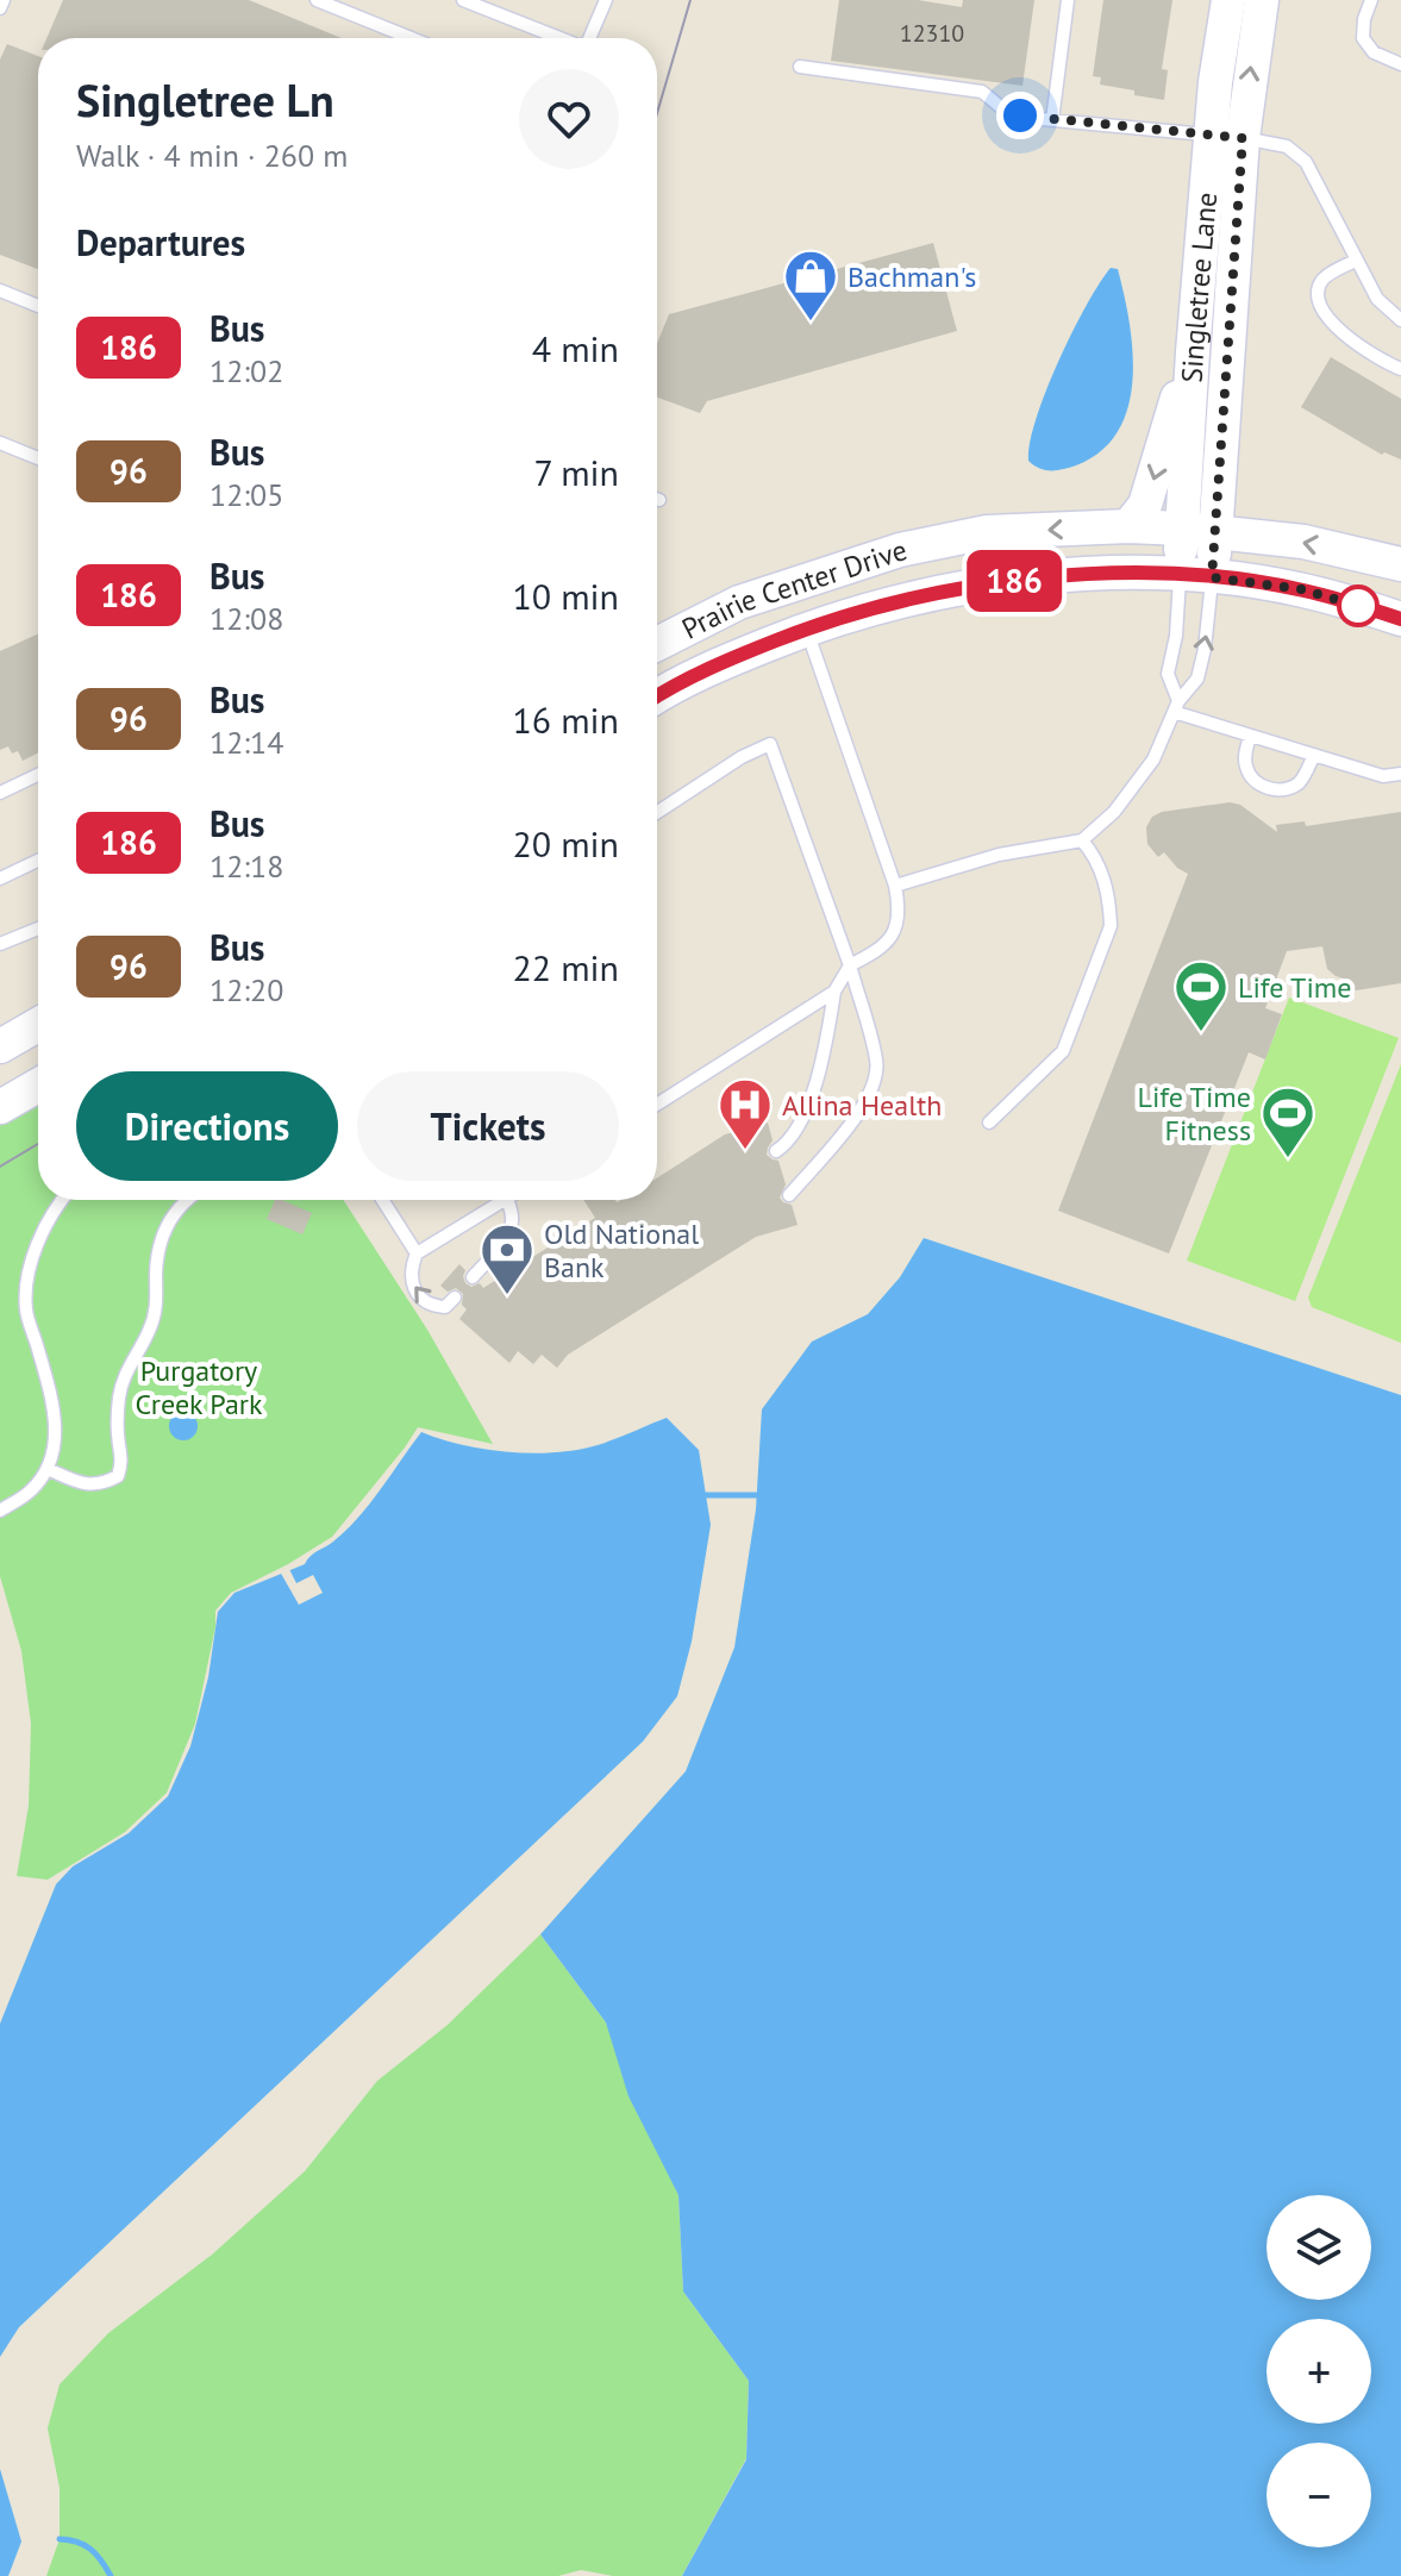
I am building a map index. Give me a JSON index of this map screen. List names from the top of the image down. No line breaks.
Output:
{"streets":{"main road":["Singletree Lane","Prairie Center Drive"]},"crossings":[["Singletree Lane","Prairie Center Drive"]],"parks":["Purgatory Creek Park"],"places":{"shop":["Bachman's"],"sports":["Life Time","Life Time Fitness"],"hospital":["Allina Health"],"bank":["Old National Bank"]},"lines":["bus line 186"],"house_numbers":["12310"],"page":{"on_map":"186","heading":[["Singletree Ln","Walk · 4 min · 260 m"],"Departures"],"list":[{"mark":"186","name":"Bus","note":"12:02","value":"4 min"},{"mark":"96","name":"Bus","note":"12:05","value":"7 min"},{"mark":"186","name":"Bus","note":"12:08","value":"10 min"},{"mark":"96","name":"Bus","note":"12:14","value":"16 min"},{"mark":"186","name":"Bus","note":"12:18","value":"20 min"},{"mark":"96","name":"Bus","note":"12:20","value":"22 min"}],"buttons":["Directions","Tickets"],"map_buttons":["+","−"]}}
